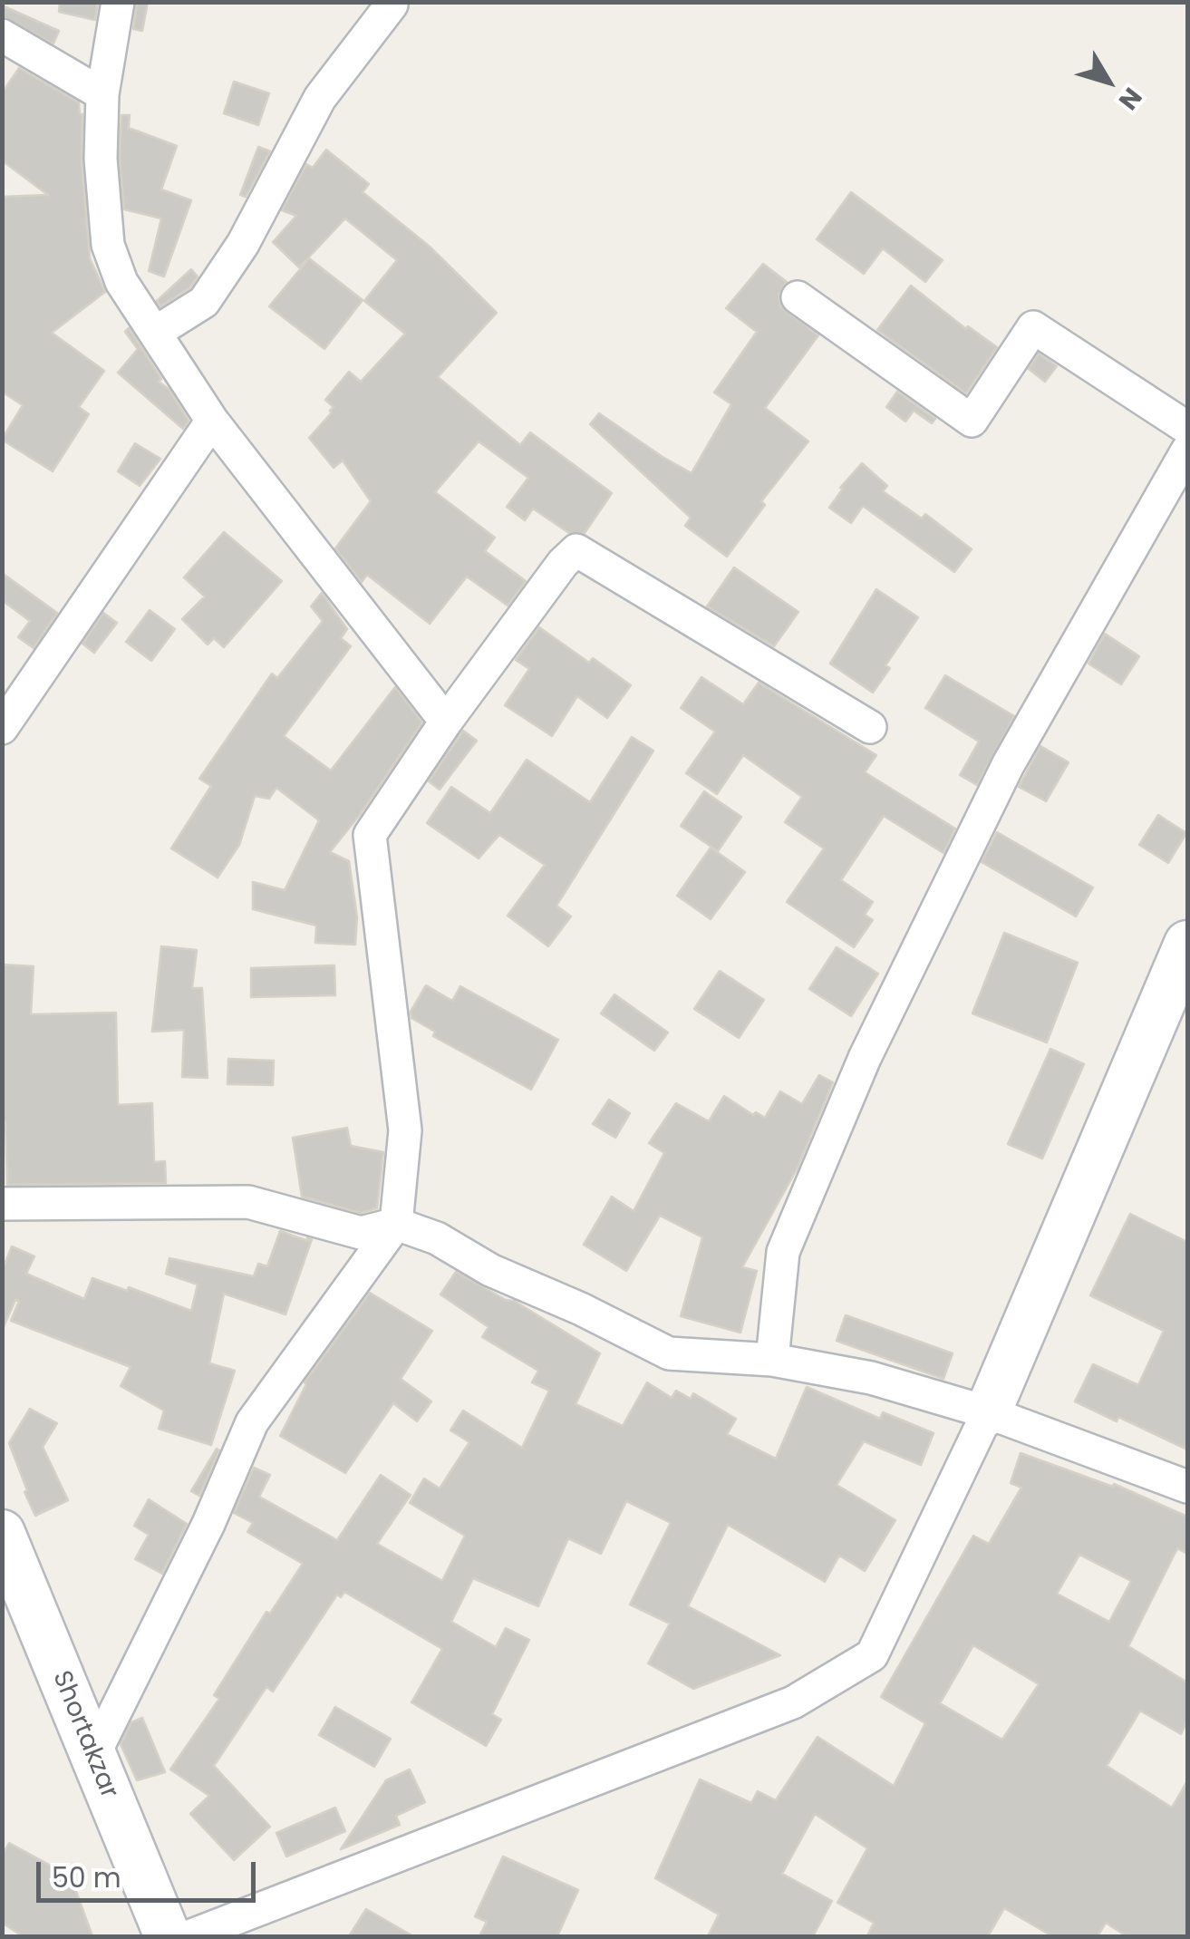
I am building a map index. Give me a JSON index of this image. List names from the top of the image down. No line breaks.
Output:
{"streets":{"street":["Shortakzar"]},"scale_bar":"50 m","north":"bottom right"}
